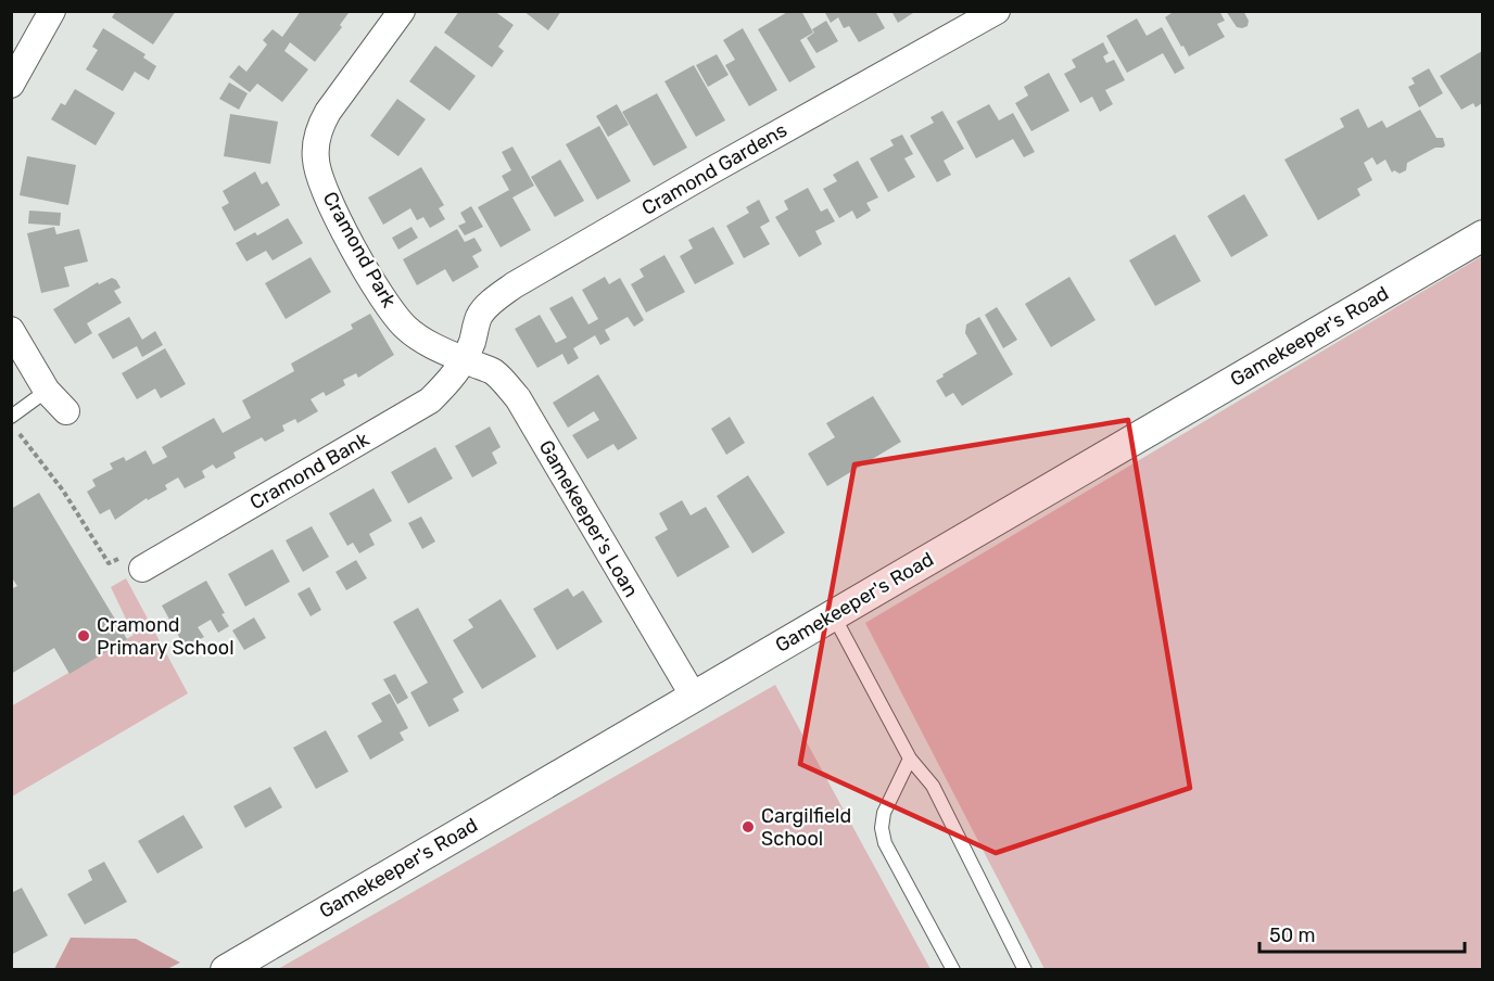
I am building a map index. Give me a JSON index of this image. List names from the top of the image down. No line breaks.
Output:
{"streets":{"street":["Cramond Gardens","Cramond Park","Gamekeeper's Road","Cramond Bank","Gamekeeper's Loan"]},"crossings":[["Cramond Gardens","Cramond Park"],["Cramond Gardens","Cramond Bank"],["Cramond Gardens","Gamekeeper's Loan"],["Cramond Park","Cramond Bank"],["Cramond Park","Gamekeeper's Loan"],["Gamekeeper's Road","Gamekeeper's Loan"],["Cramond Bank","Gamekeeper's Loan"]],"places":["Cramond Primary School","Cargilfield School"],"scale_bar":"50 m"}
